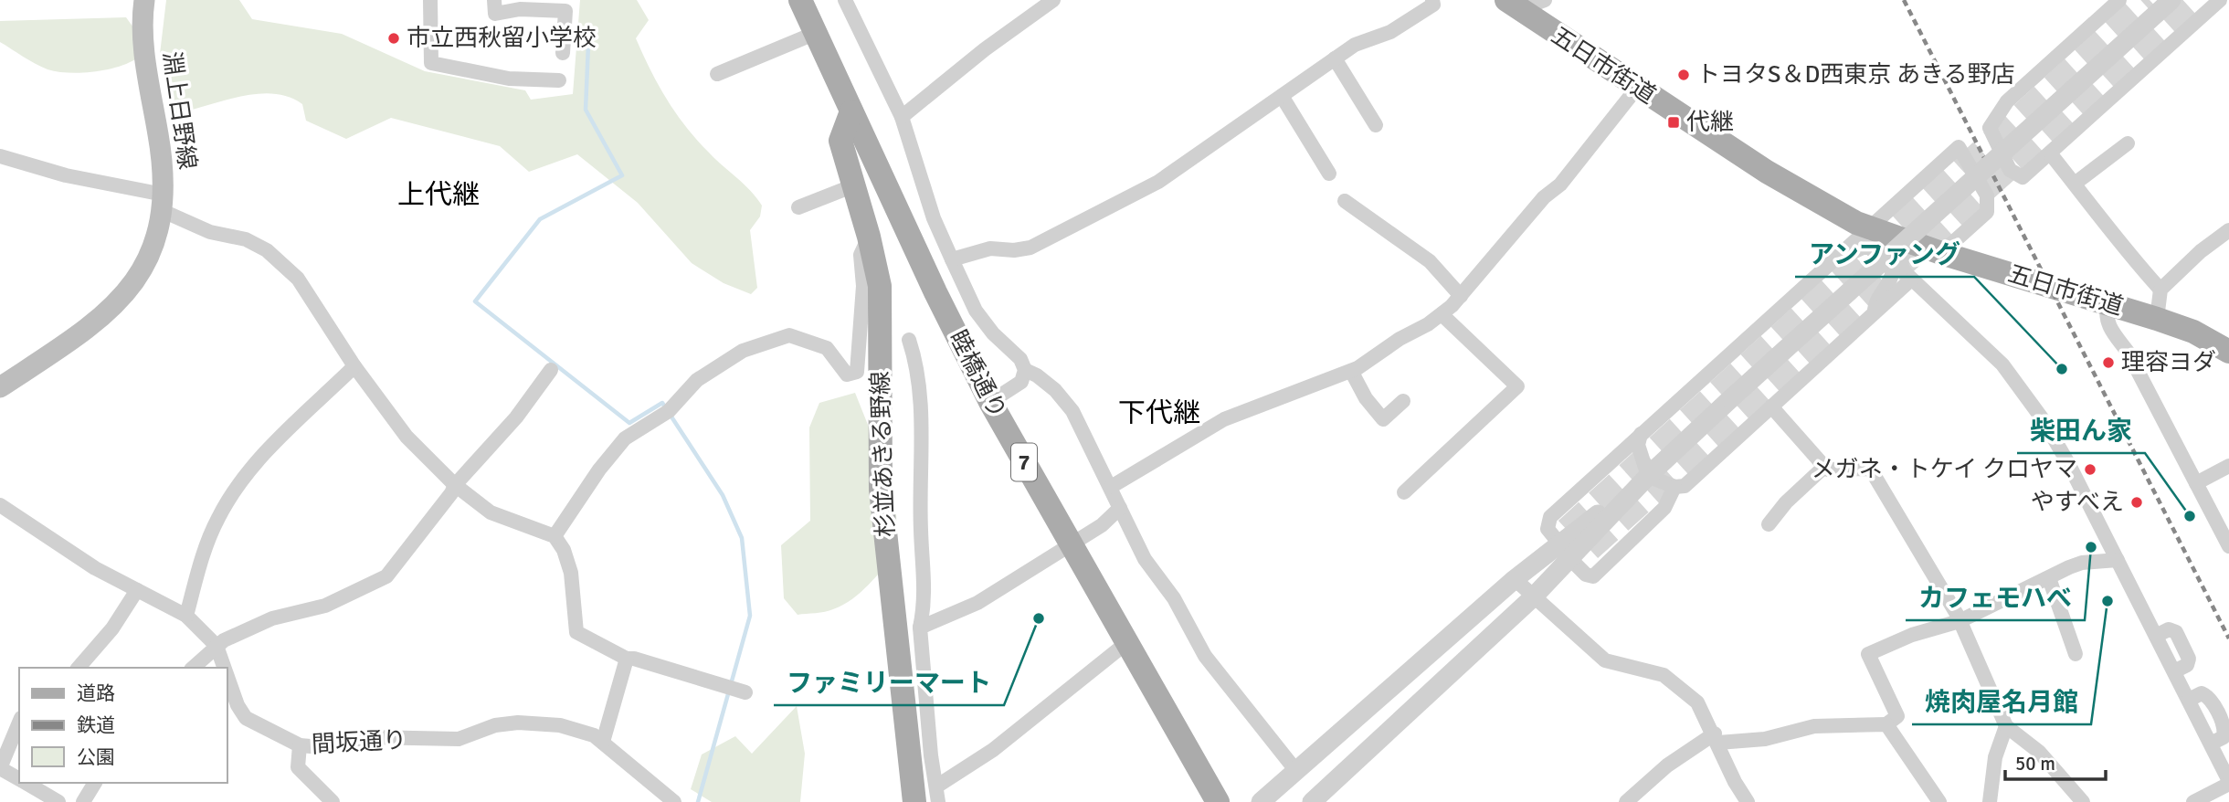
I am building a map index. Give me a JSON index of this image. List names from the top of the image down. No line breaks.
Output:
{"streets":{"main road":["五日市街道","淵上日野線","睦橋通り","杉並あきる野線","7"],"street":["間坂通り"]},"crossings":[["睦橋通り","杉並あきる野線"]],"districts":["上代継","下代継"],"places":{"other":["市立西秋留小学校","トヨタS＆D西東京 あきる野店","理容ヨダ","アンファング","メガネ・トケイ クロヤマ","やすべえ","柴田ん家","カフェモハべ","焼肉屋名月館","ファミリーマート"],"transit":["代継"]},"legend":["道路","鉄道","公園"],"scale_bar":"50 m"}
